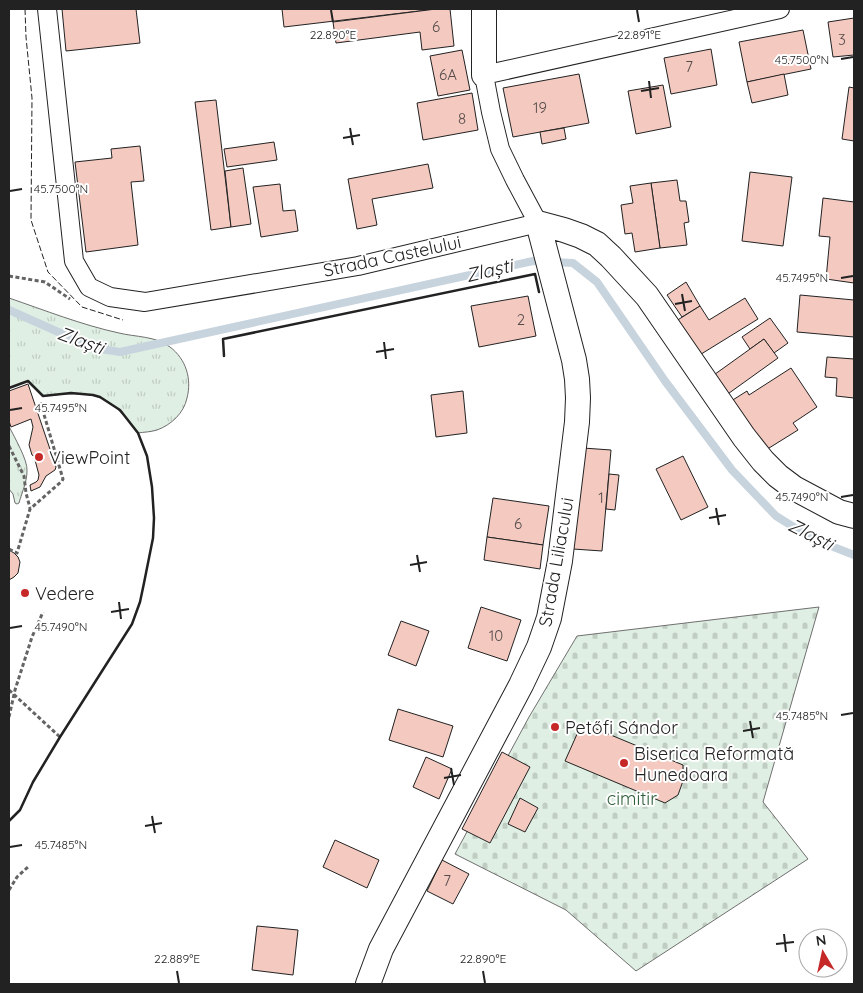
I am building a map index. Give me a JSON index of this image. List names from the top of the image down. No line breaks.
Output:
{"streets":{"street":["Strada Castelului","Strada Liliacului"]},"crossings":[["Strada Castelului","Strada Liliacului"]],"water":["Zlaști"],"parks":["cimitir"],"places":["ViewPoint","Vedere","Petőfi Sándor","Biserica Reformată Hunedoara"],"house_numbers":["6","3","7","6A","19","8","2","1","6","10","7"],"north":"top","coordinates":["22.890°E","22.891°E","45.7500°N","45.7495°N","45.7490°N","45.7485°N","22.889°E"]}
